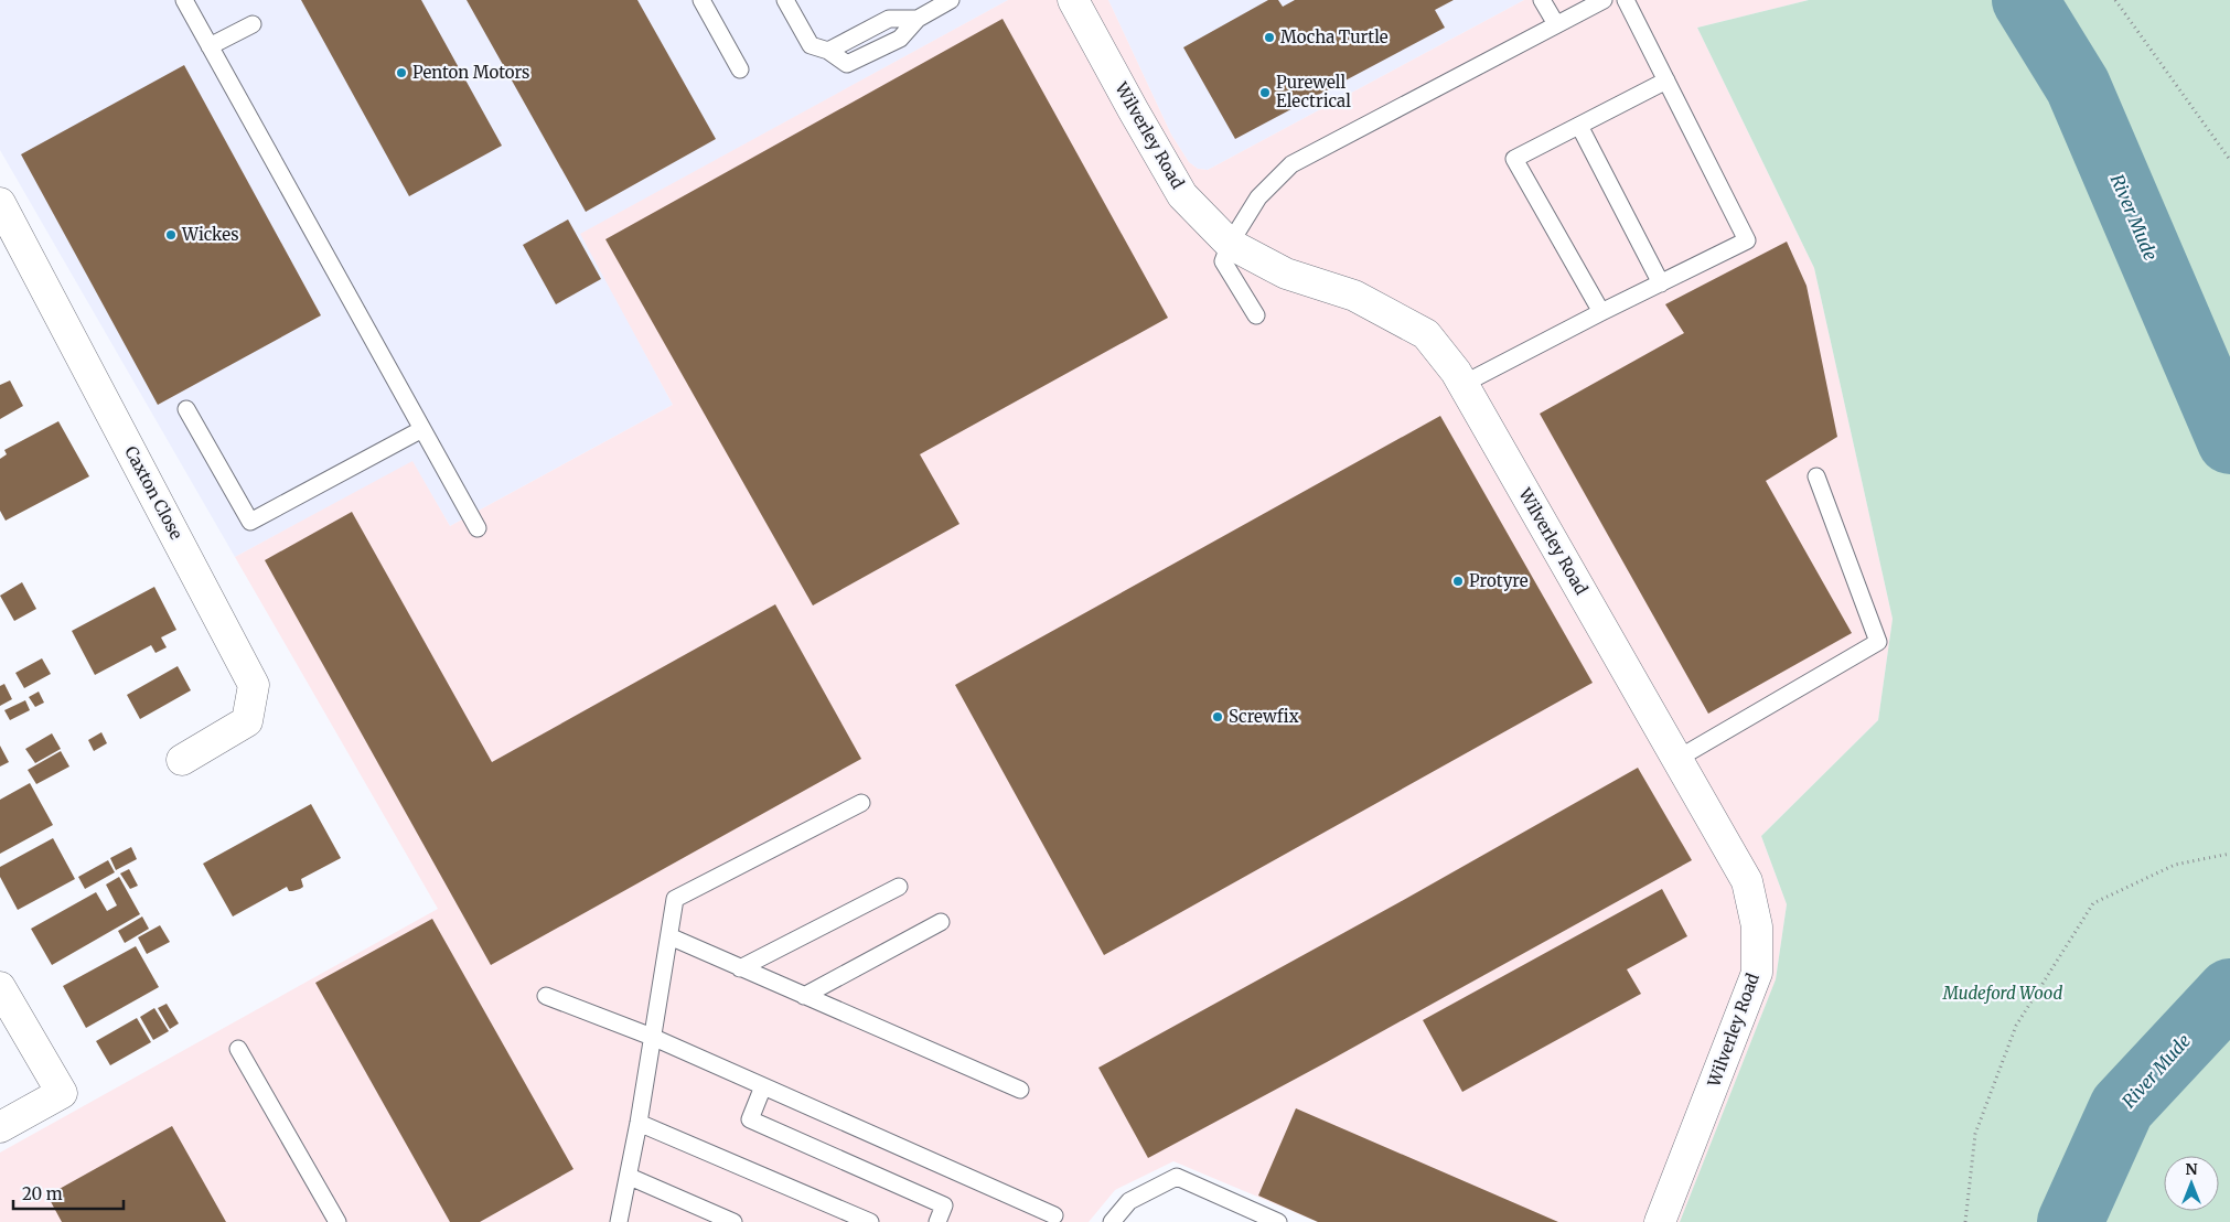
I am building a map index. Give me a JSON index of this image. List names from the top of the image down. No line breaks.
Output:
{"streets":{"street":["Wilverley Road","Caxton Close"]},"water":["River Mude"],"parks":["Mudeford Wood"],"places":["Mocha Turtle","Penton Motors","Purewell Electrical","Wickes","Protyre","Screwfix"],"scale_bar":"20 m","north":"top"}
